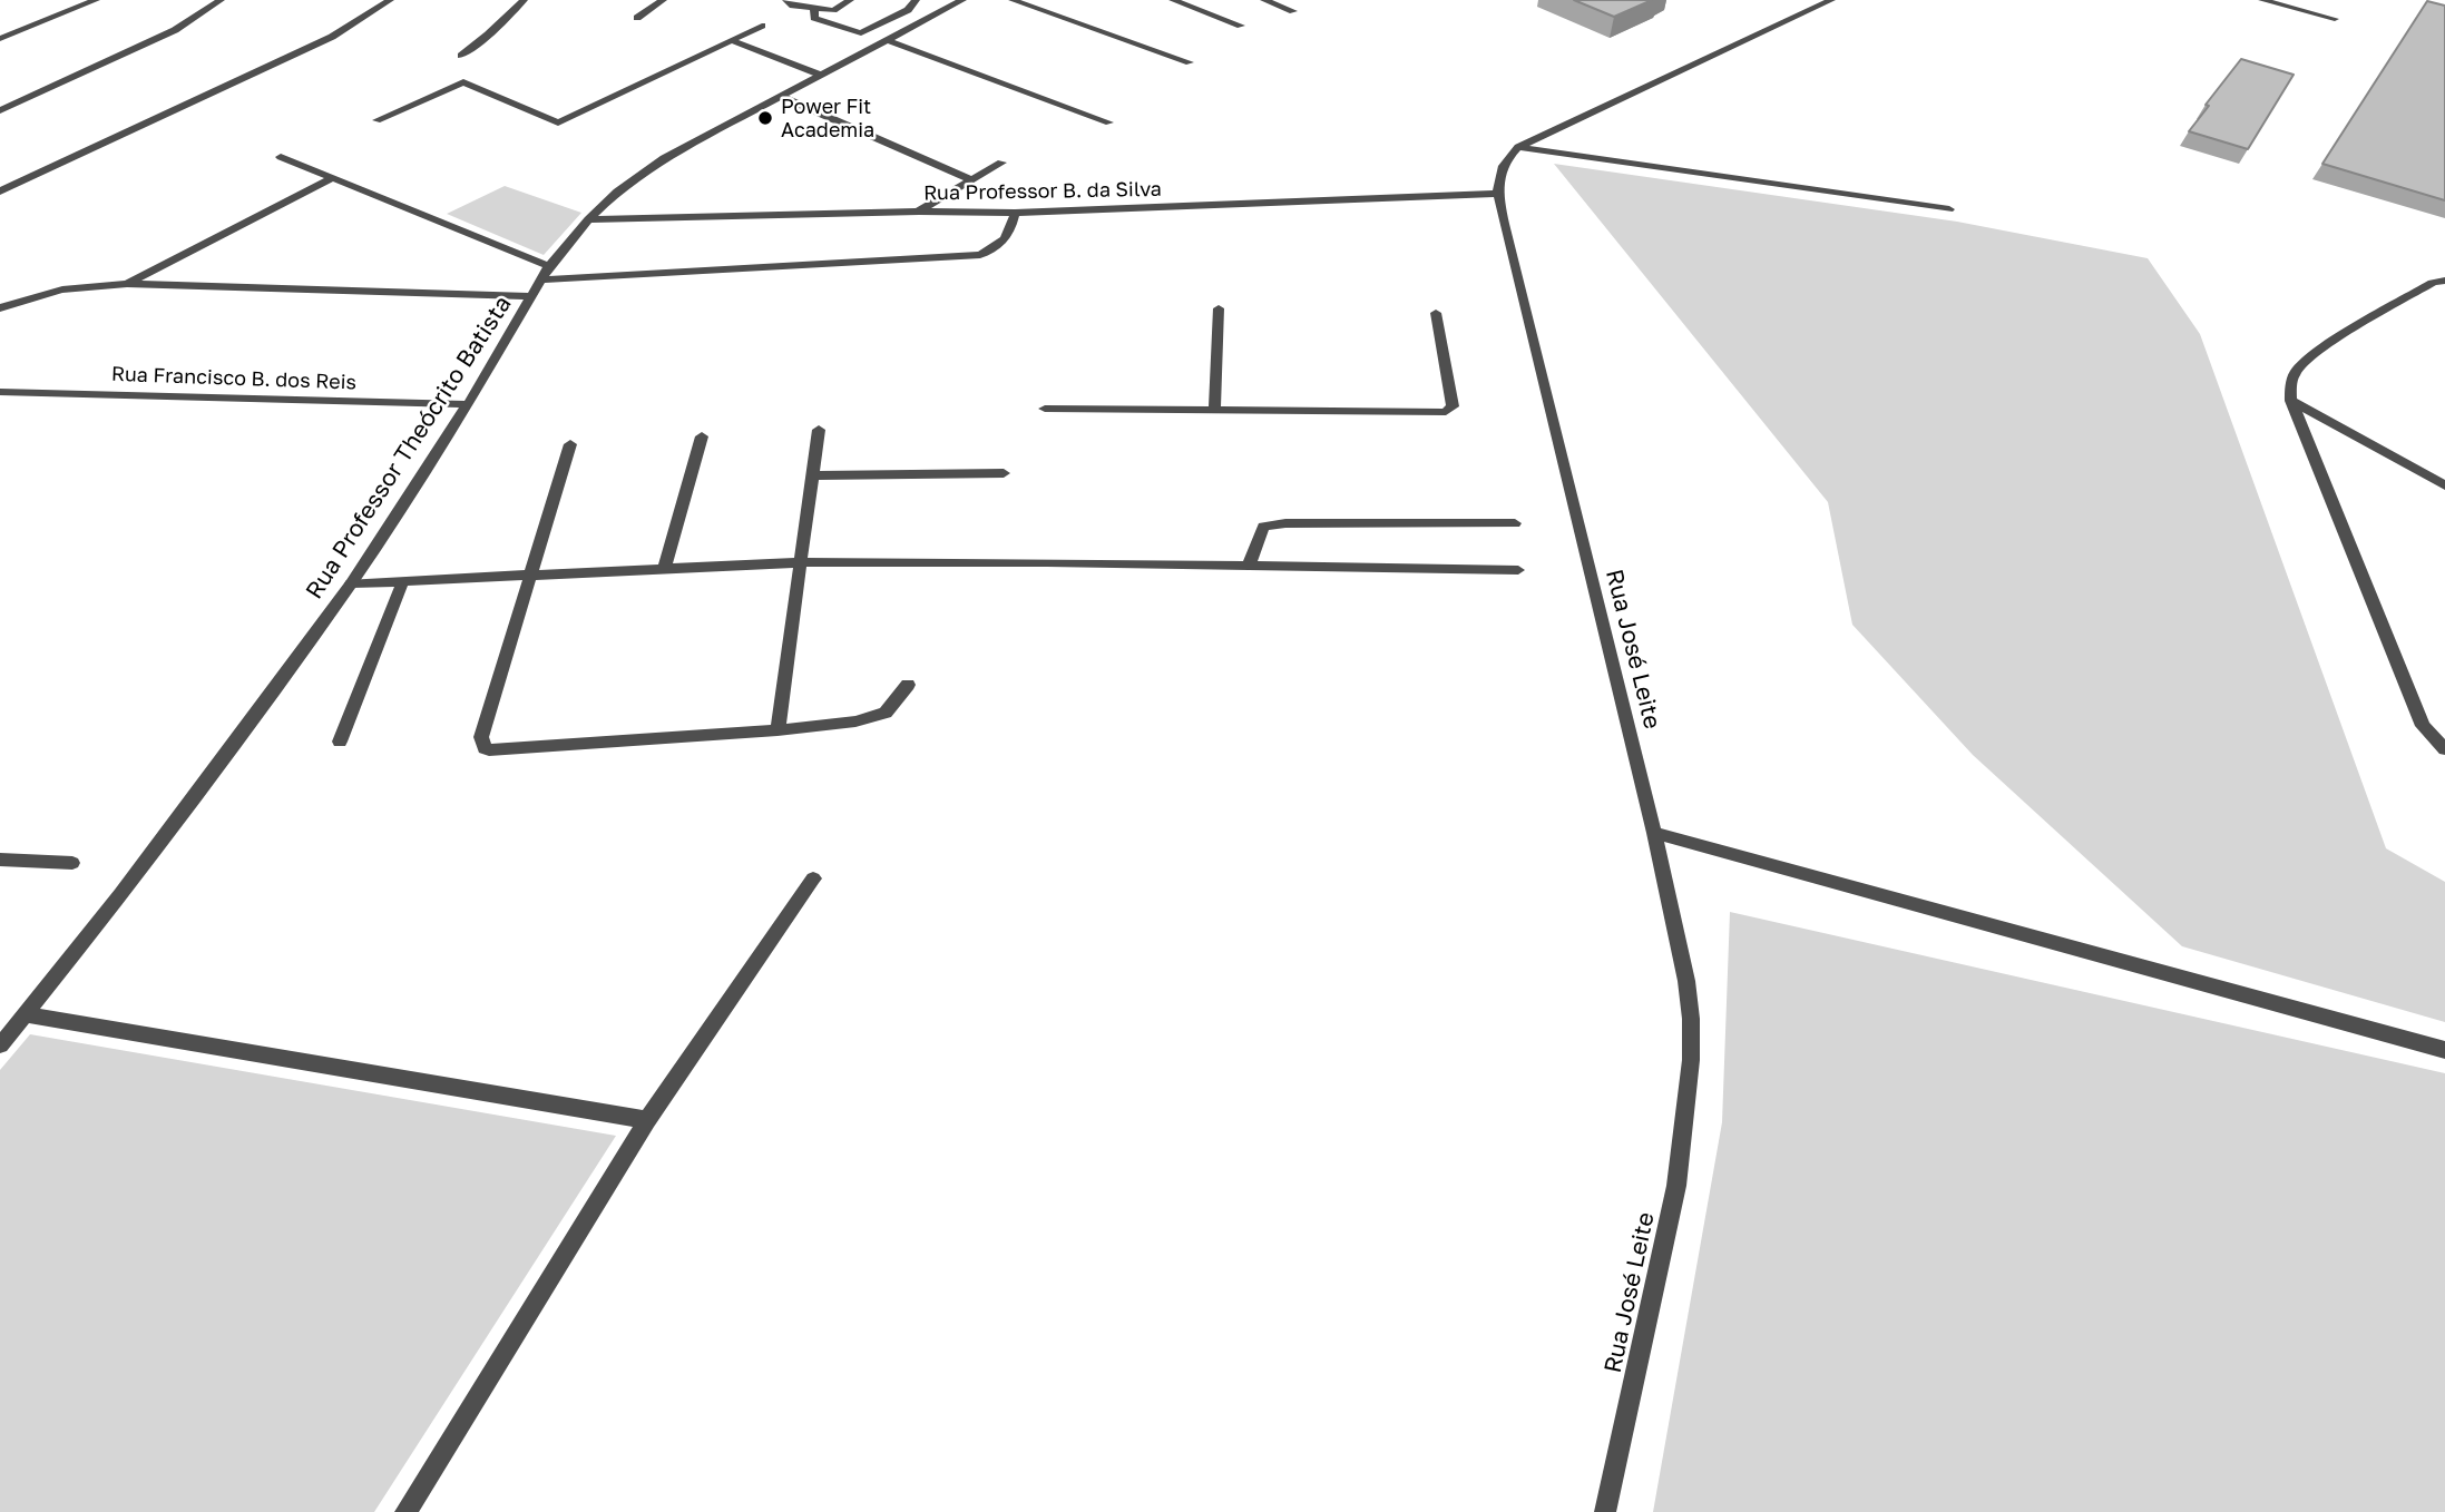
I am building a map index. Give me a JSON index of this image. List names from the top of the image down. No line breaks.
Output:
{"streets":{"street":["Rua Professor B. da Silva","Rua Francisco B. dos Reis","Rua Professor Theócrito Batista","Rua José Leite"]},"crossings":[["Rua Professor B. da Silva","Rua Professor Theócrito Batista"],["Rua Professor B. da Silva","Rua José Leite"],["Rua Francisco B. dos Reis","Rua Professor Theócrito Batista"]],"places":["Power Fit Academia"]}
